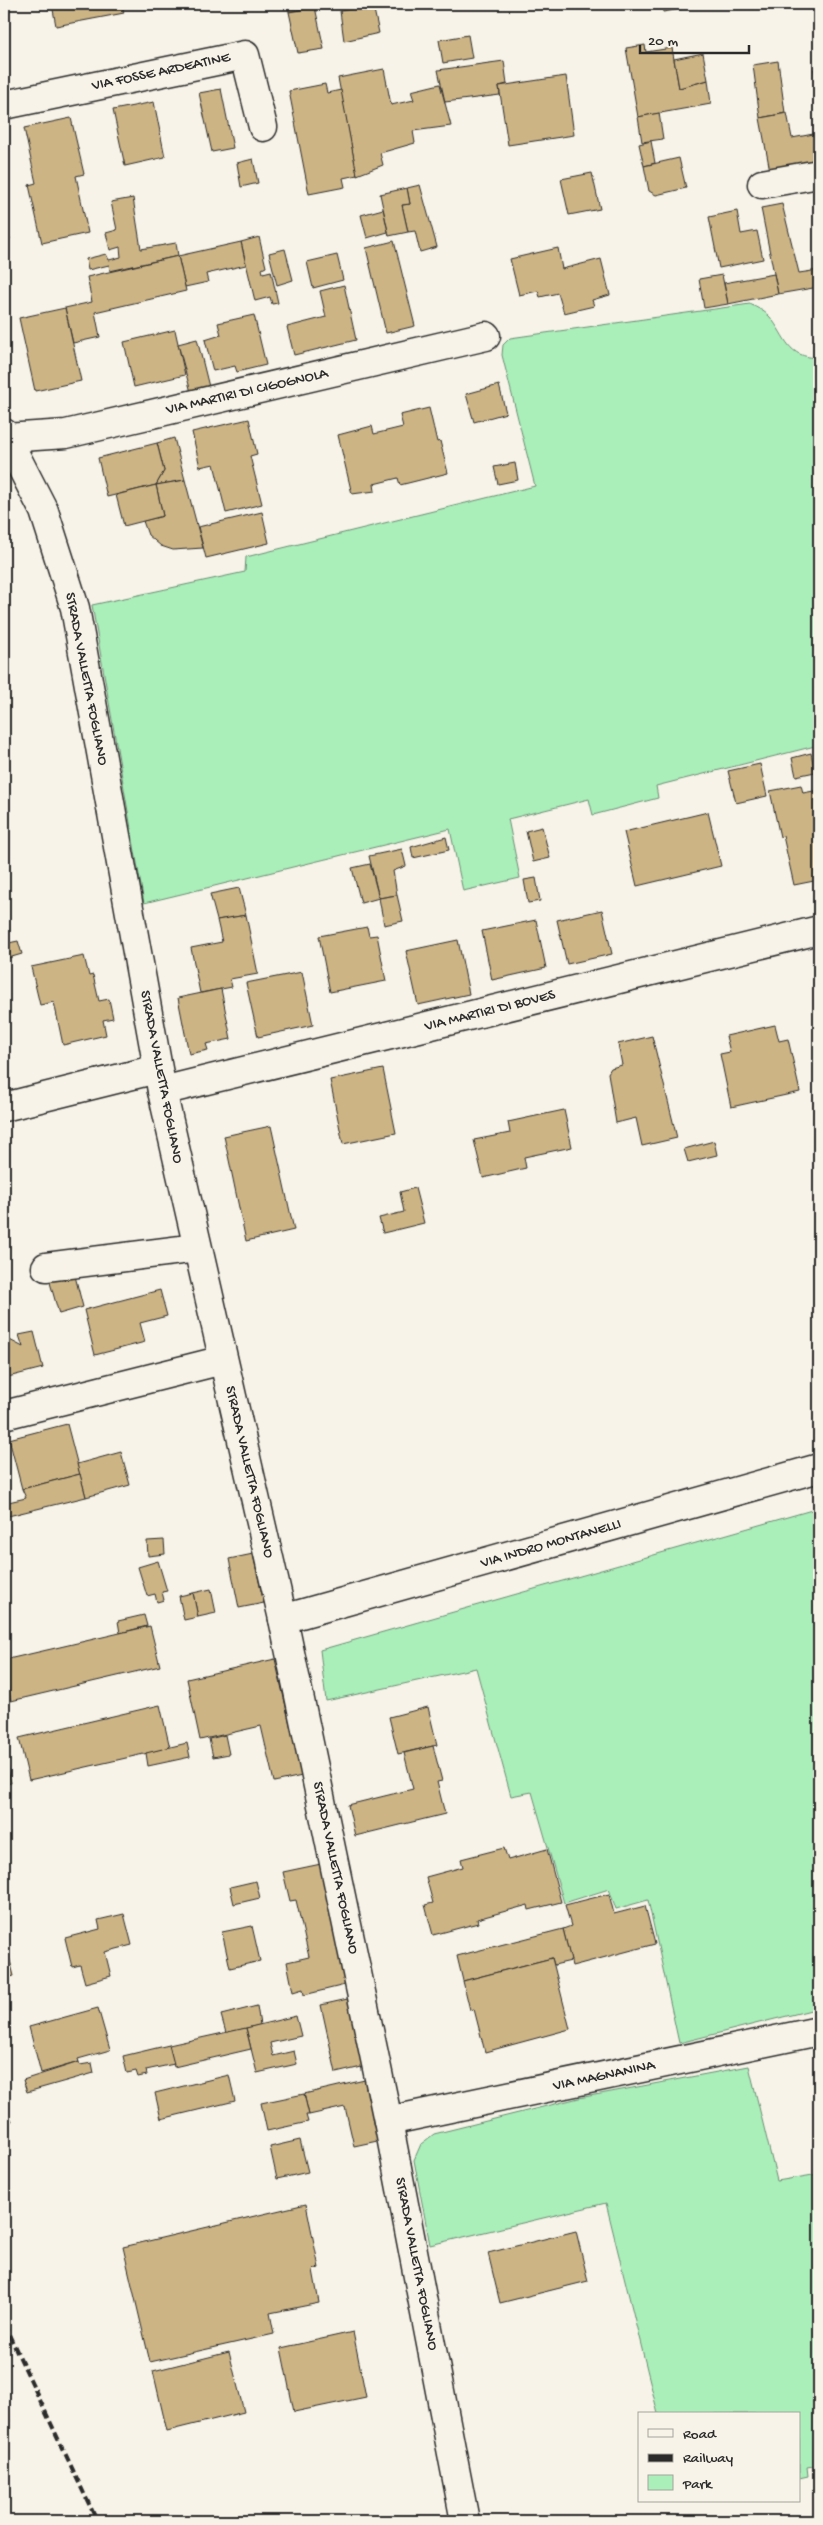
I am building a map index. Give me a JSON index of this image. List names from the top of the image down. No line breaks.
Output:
{"streets":{"street":["VIA FOSSE ARDEATINE","VIA MARTIRI DI CIGOGNOLA","STRADA VALLETTA FOGLIANO","VIA MARTIRI DI BOVES","VIA INDRO MONTANELLI","VIA MAGNANINA"]},"crossings":[["VIA MARTIRI DI CIGOGNOLA","STRADA VALLETTA FOGLIANO"],["STRADA VALLETTA FOGLIANO","VIA MARTIRI DI BOVES"],["STRADA VALLETTA FOGLIANO","VIA INDRO MONTANELLI"],["STRADA VALLETTA FOGLIANO","VIA MAGNANINA"]],"legend":["Road","Railway","Park"],"scale_bar":"20 m"}
